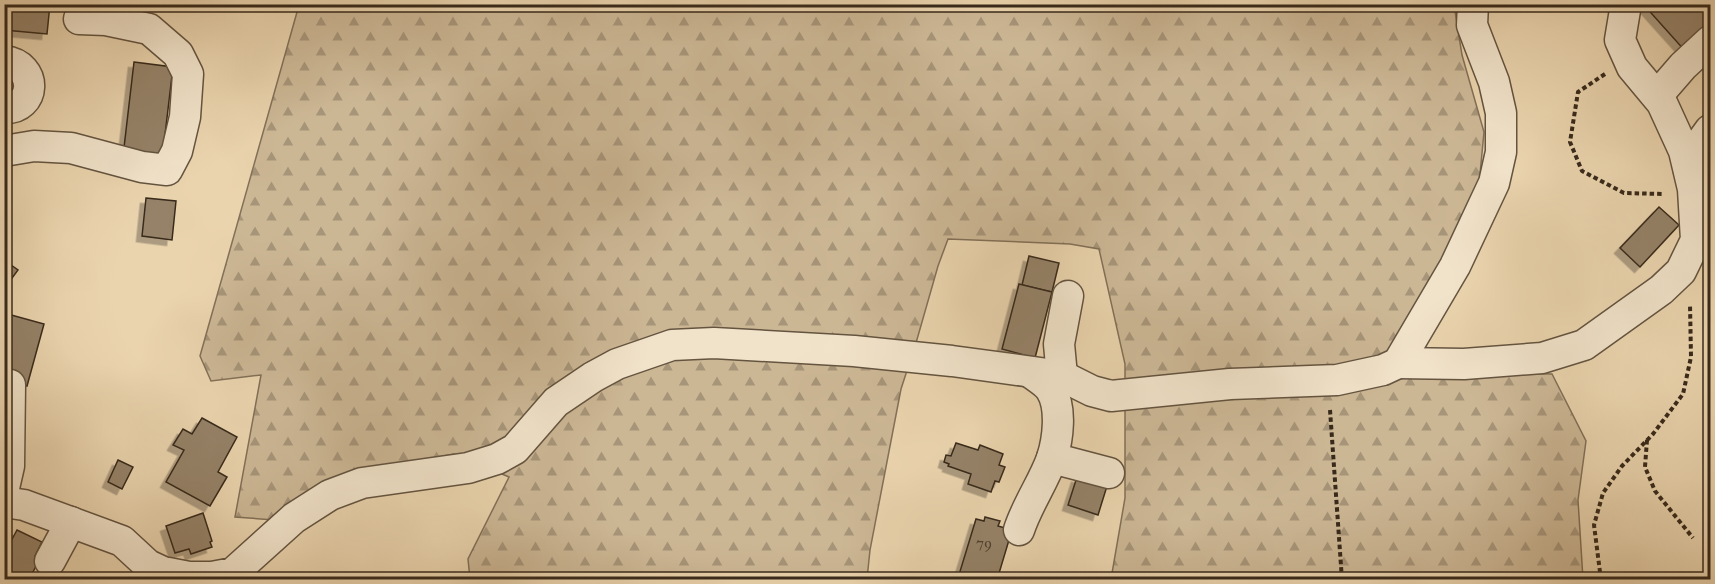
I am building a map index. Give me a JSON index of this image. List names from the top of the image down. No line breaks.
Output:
{"house_numbers":["79"]}
